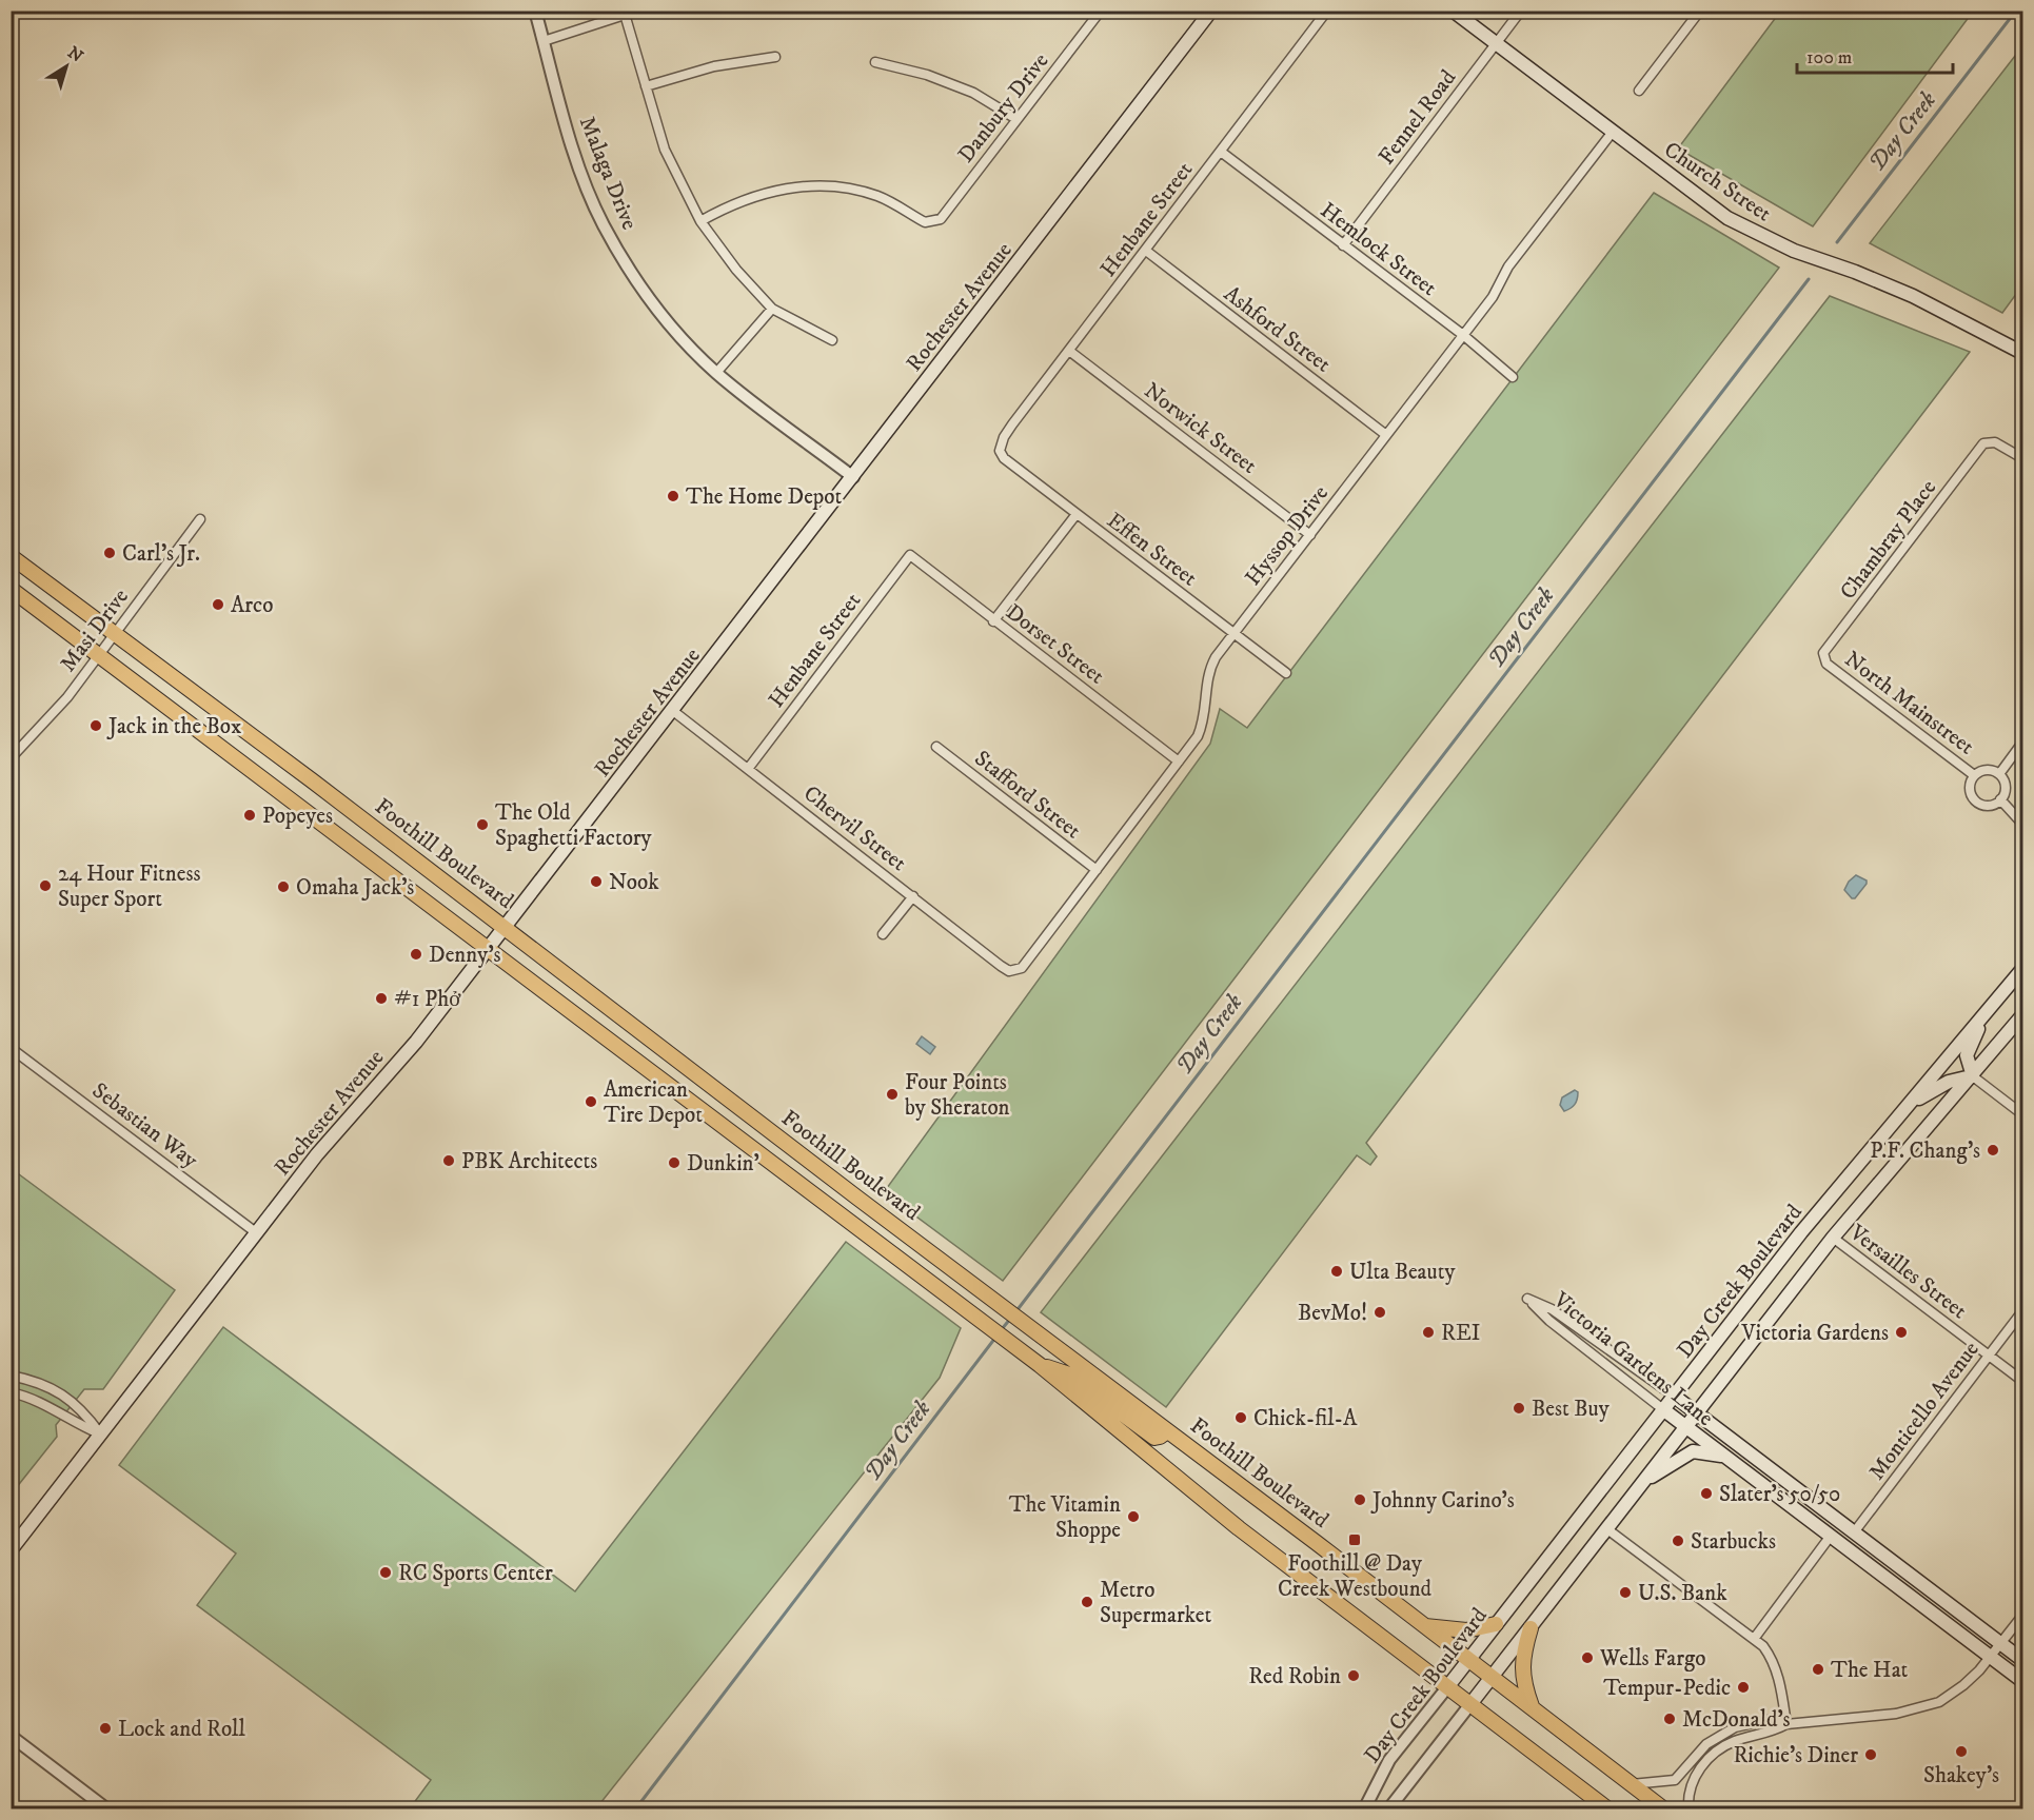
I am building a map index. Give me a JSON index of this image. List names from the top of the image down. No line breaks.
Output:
{"streets":{"main road":["Church Street","Rochester Avenue","Foothill Boulevard","Day Creek Boulevard","Victoria Gardens Lane"],"street":["Danbury Drive","Fennel Road","Malaga Drive","Henbane Street","Hemlock Street","Ashford Street","Norwick Street","Hyssop Drive","Chambray Place","Effen Street","Masi Drive","Dorset Street","North Mainstreet","Stafford Street","Chervil Street","Sebastian Way","Versailles Street","Monticello Avenue"]},"crossings":[["Fennel Road","Church Street"],["Fennel Road","Hemlock Street"],["Malaga Drive","Rochester Avenue"],["Church Street","Hyssop Drive"],["Henbane Street","Hemlock Street"],["Henbane Street","Ashford Street"],["Henbane Street","Norwick Street"],["Henbane Street","Effen Street"],["Henbane Street","Dorset Street"],["Henbane Street","Chervil Street"],["Hemlock Street","Hyssop Drive"],["Rochester Avenue","Chervil Street"],["Rochester Avenue","Foothill Boulevard"],["Rochester Avenue","Sebastian Way"],["Ashford Street","Hyssop Drive"],["Norwick Street","Hyssop Drive"],["Hyssop Drive","Effen Street"],["Hyssop Drive","Dorset Street"],["Hyssop Drive","Stafford Street"],["Hyssop Drive","Chervil Street"],["Chambray Place","North Mainstreet"],["Masi Drive","Foothill Boulevard"],["Foothill Boulevard","Day Creek Boulevard"],["Versailles Street","Day Creek Boulevard"],["Versailles Street","Monticello Avenue"],["Day Creek Boulevard","Victoria Gardens Lane"],["Victoria Gardens Lane","Monticello Avenue"]],"water":["Day Creek"],"places":{"other":["The Home Depot","Carl's Jr.","Arco","Jack in the Box","Popeyes","The Old Spaghetti Factory","Nook","24 Hour Fitness Super Sport","Omaha Jack's","Denny's","#1 Phở","Four Points by Sheraton","American Tire Depot","P.F. Chang's","PBK Architects","Dunkin'","Ulta Beauty","BevMo!","REI","Victoria Gardens","Best Buy","Chick-fil-A","Slater's 50/50","Johnny Carino's","The Vitamin Shoppe","Starbucks","RC Sports Center","U.S. Bank","Metro Supermarket","Wells Fargo","The Hat","Red Robin","Tempur-Pedic","McDonald's","Lock and Roll","Shakey's","Richie's Diner"],"transit":["Foothill @ Day Creek Westbound"]},"scale_bar":"100 m","north":"top right"}
